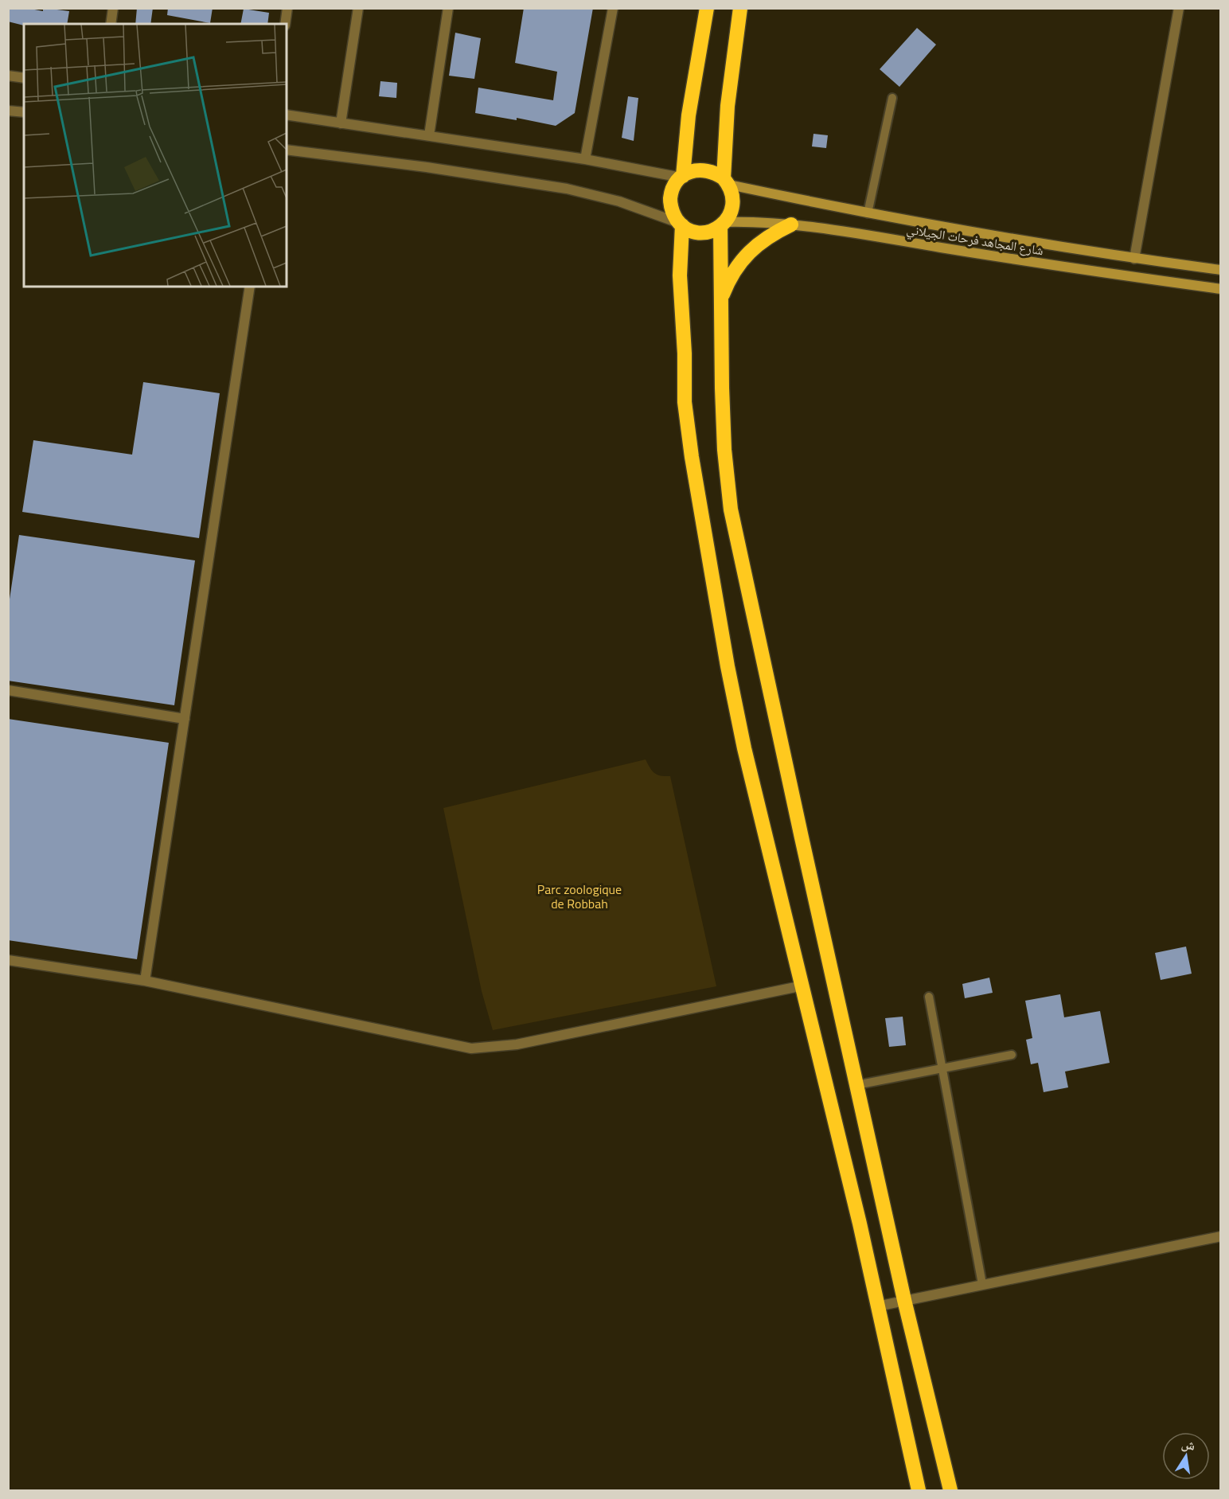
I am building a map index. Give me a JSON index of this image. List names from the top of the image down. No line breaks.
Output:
{"streets":{"street":["شارع المجاهد فرحات الجيلاني"]},"parks":["Parc zoologique de Robbah"],"north":"top"}
